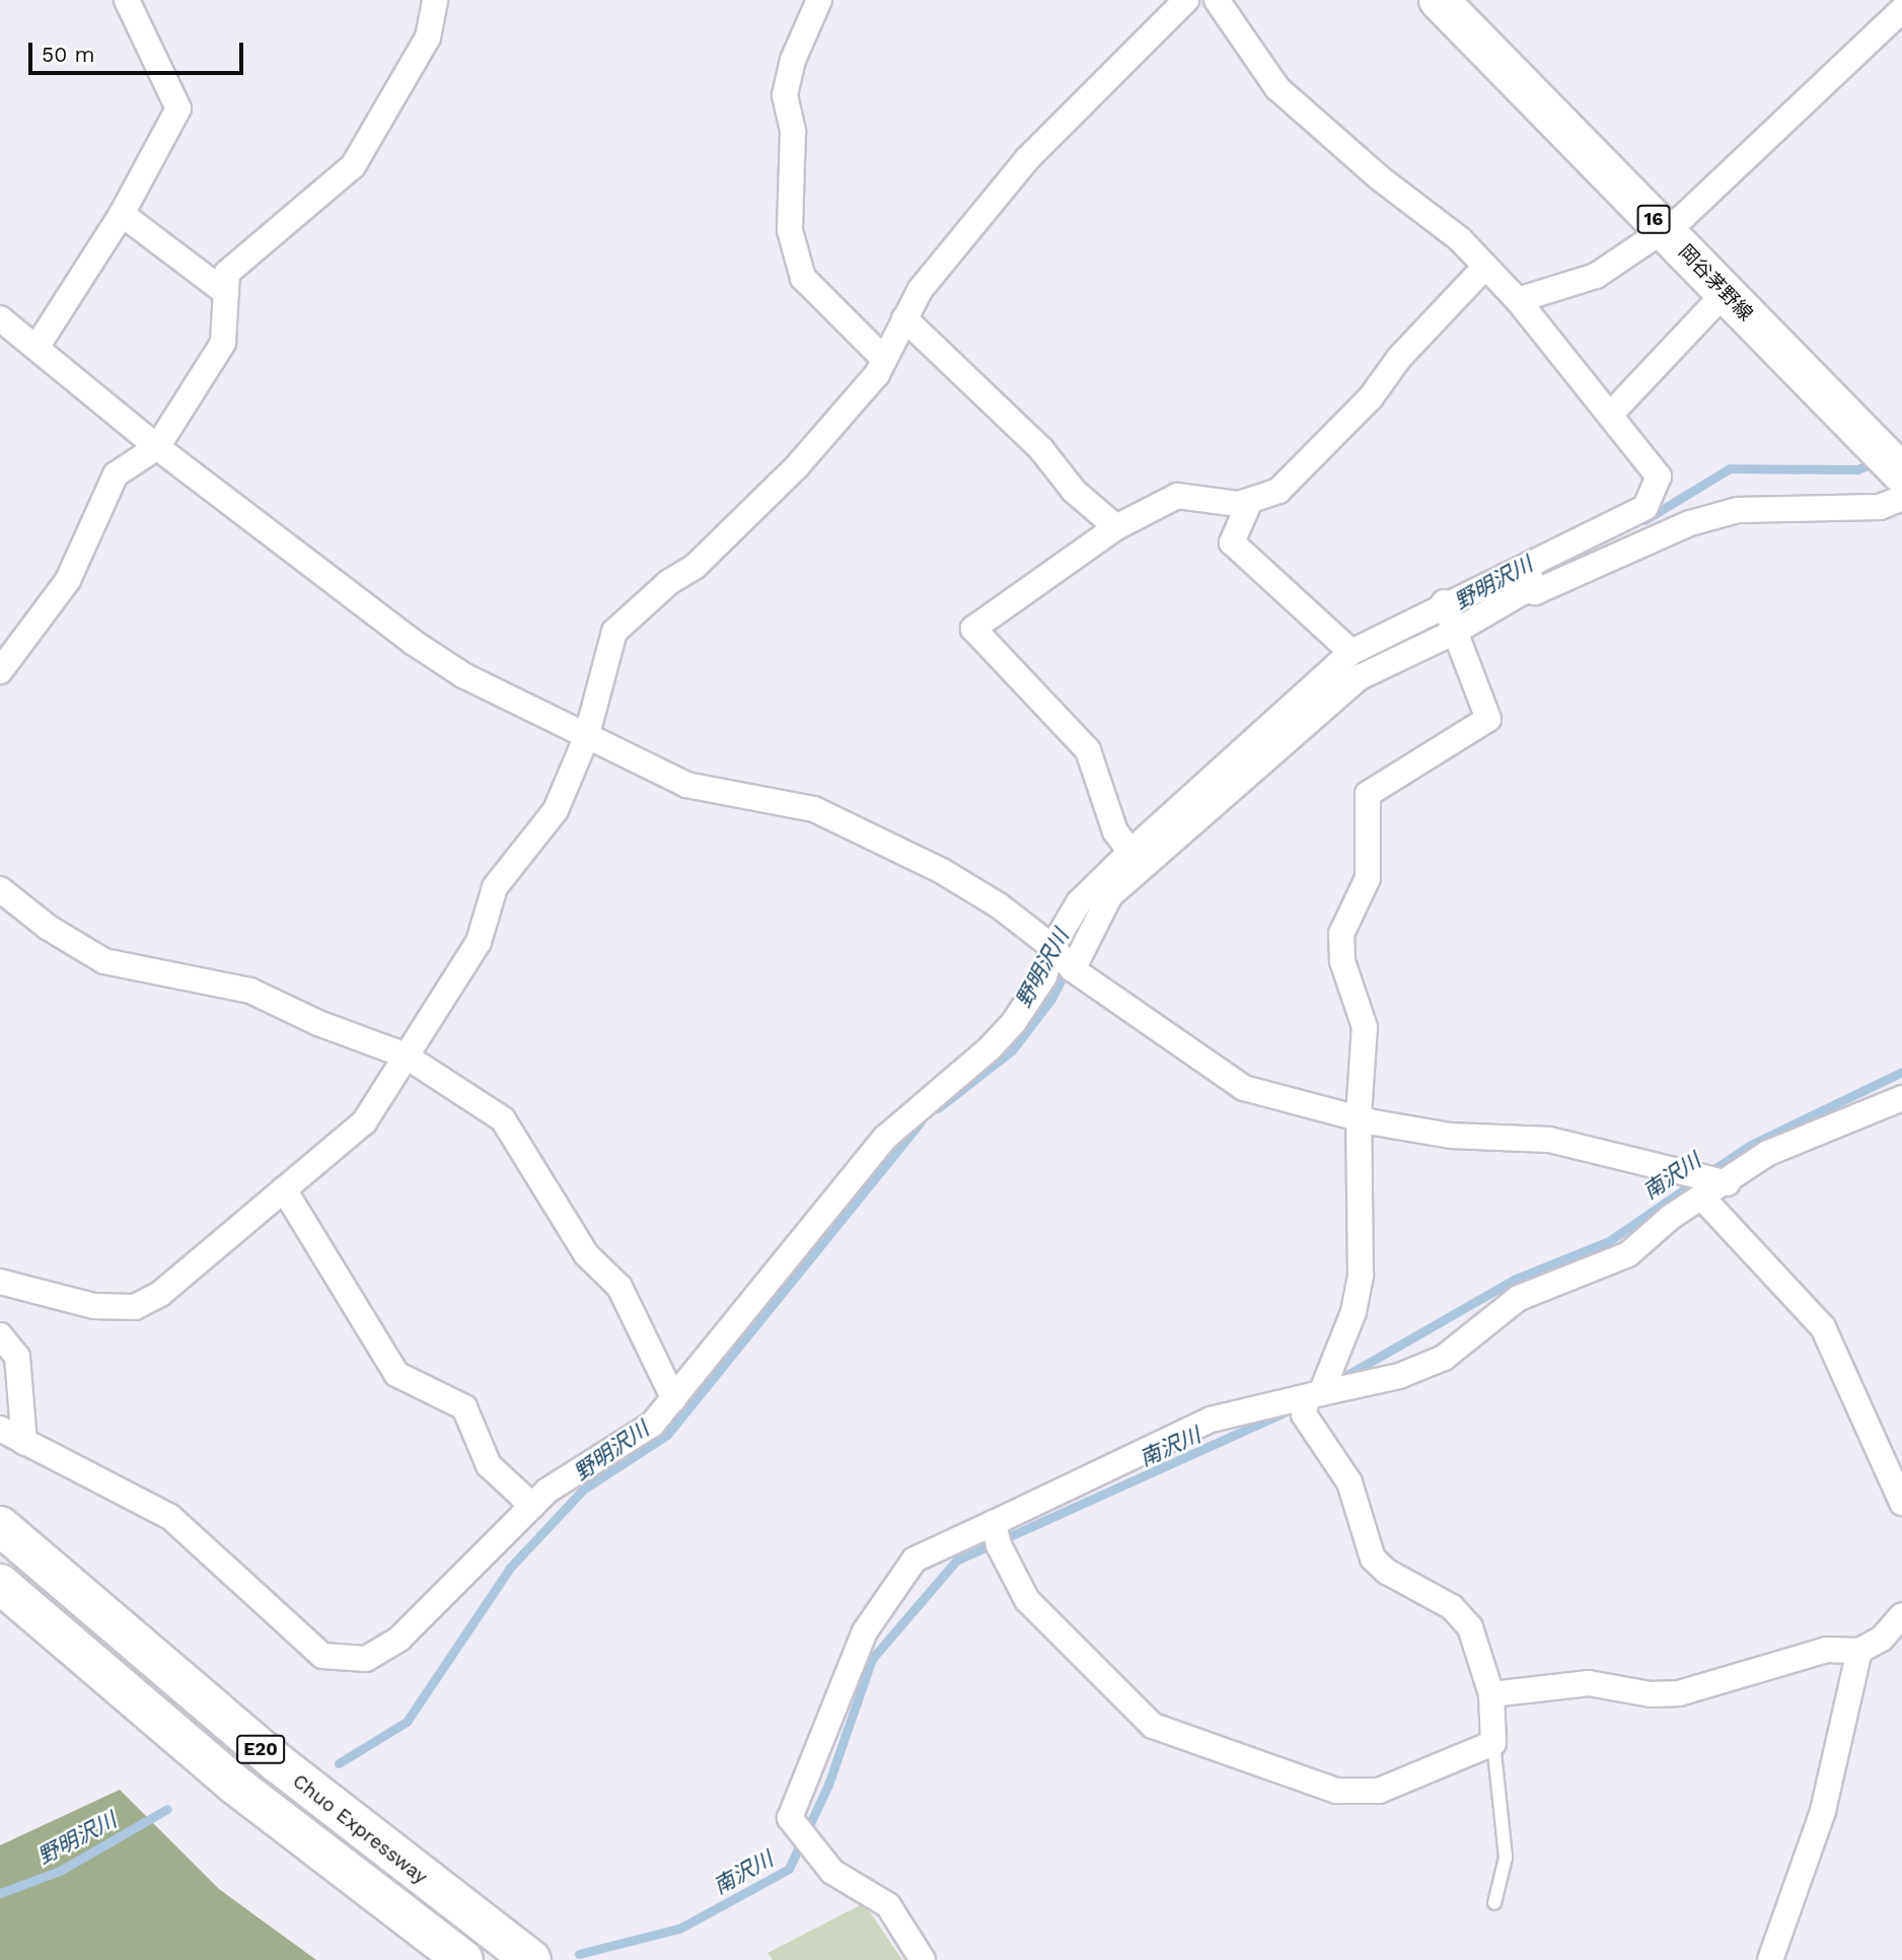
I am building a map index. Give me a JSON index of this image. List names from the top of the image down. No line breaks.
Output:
{"streets":{"main road":["16","岡谷茅野線","E20","Chuo Expressway"]},"water":["野明沢川","南沢川"],"scale_bar":"50 m"}
